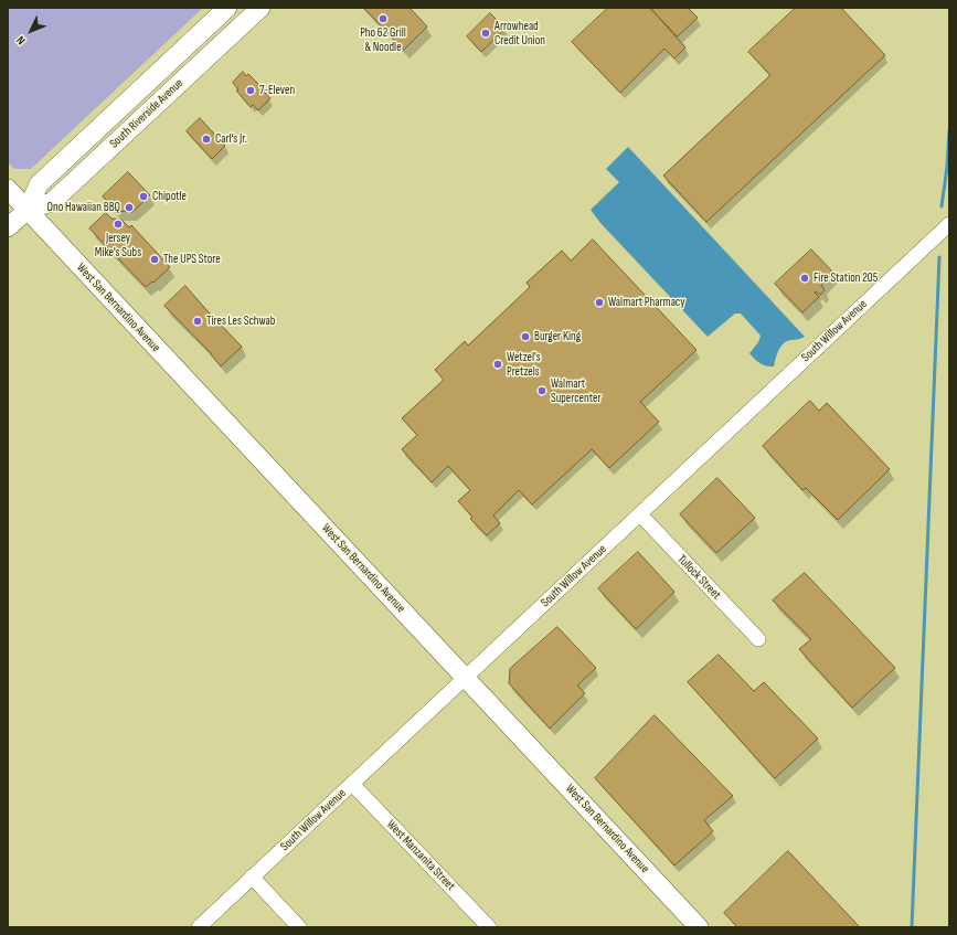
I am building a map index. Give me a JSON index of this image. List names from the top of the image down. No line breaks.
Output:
{"streets":{"main road":["South Riverside Avenue","West San Bernardino Avenue"],"street":["South Willow Avenue","Tullock Street","West Manzanita Street"]},"crossings":[["South Riverside Avenue","West San Bernardino Avenue"],["West San Bernardino Avenue","South Willow Avenue"],["South Willow Avenue","Tullock Street"],["South Willow Avenue","West Manzanita Street"]],"places":["Pho 62 Grill & Noodle","Arrowhead Credit Union","7-Eleven","Carl's Jr.","Chipotle","Ono Hawaiian BBQ","Jersey Mike's Subs","The UPS Store","Fire Station 205","Walmart Pharmacy","Tires Les Schwab","Burger King","Wetzel's Pretzels","Walmart Supercenter"],"north":"bottom left"}
